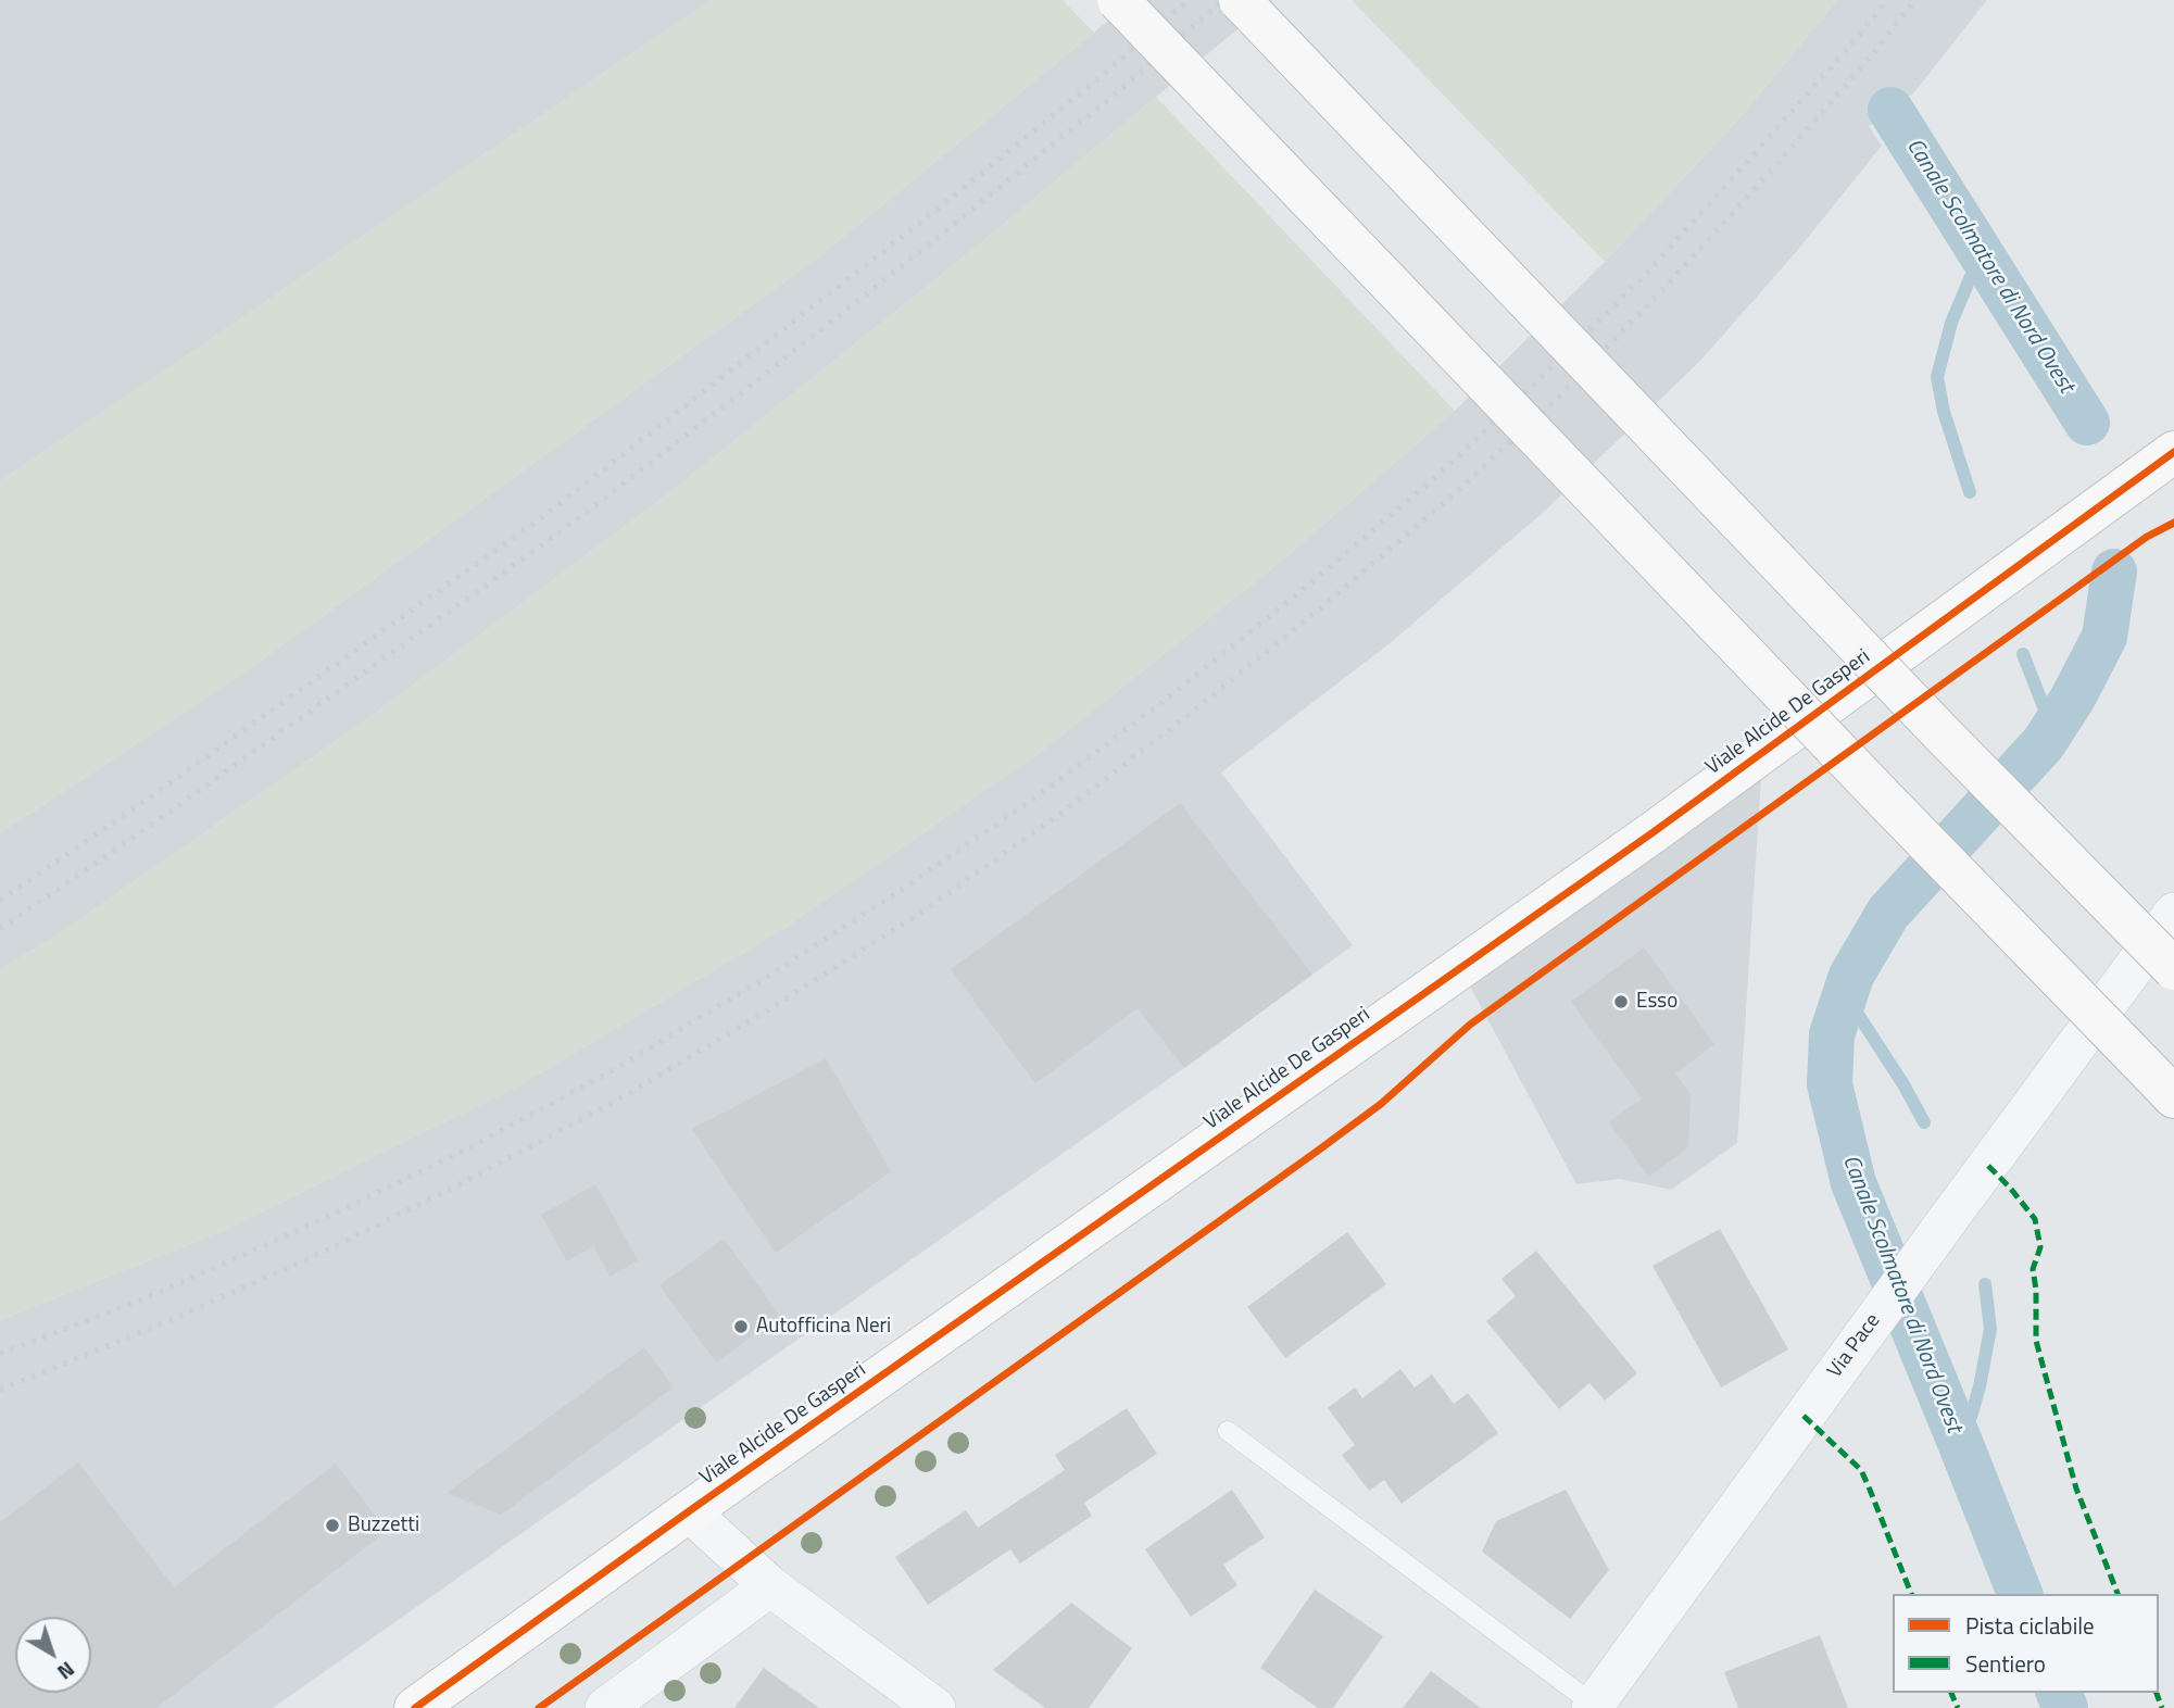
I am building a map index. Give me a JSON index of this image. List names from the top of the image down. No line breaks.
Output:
{"streets":{"main road":["Viale Alcide De Gasperi"],"street":["Via Pace"]},"water":["Canale Scolmatore di Nord Ovest"],"places":["Esso","Autofficina Neri","Buzzetti"],"legend":["Pista ciclabile","Sentiero"],"north":"bottom right"}
